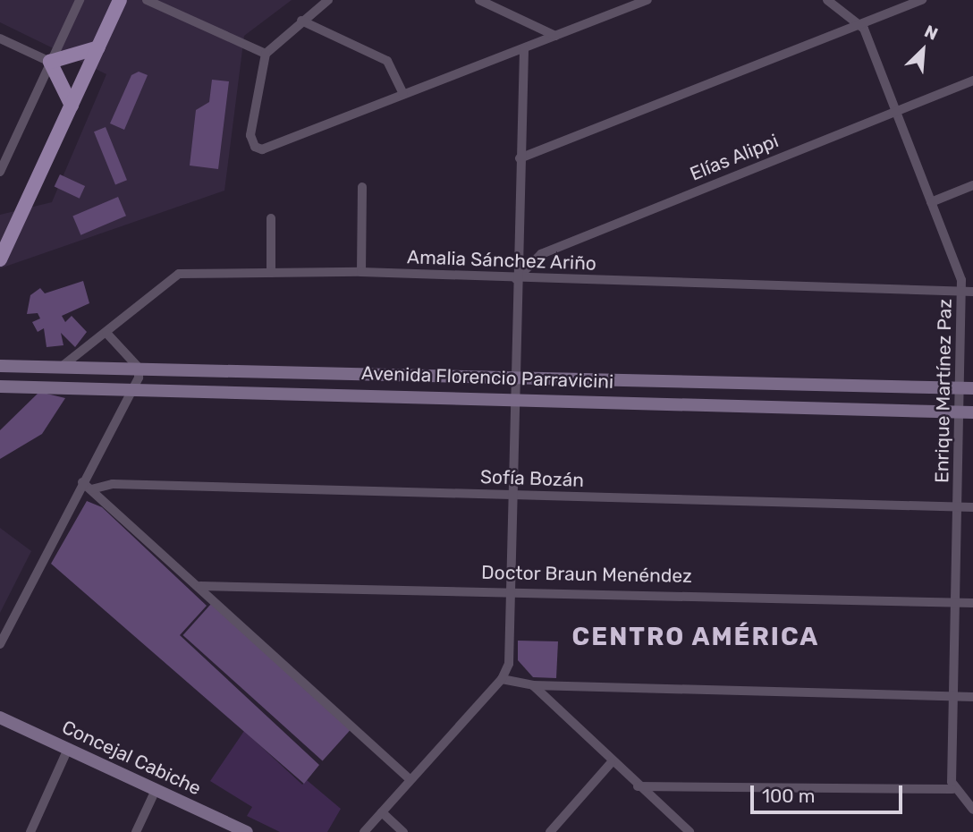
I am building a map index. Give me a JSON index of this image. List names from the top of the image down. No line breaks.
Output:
{"streets":{"main road":["Avenida Florencio Parravicini","Concejal Cabiche"],"street":["Elías Alippi","Amalia Sánchez Ariño","Enrique Martínez Paz","Sofía Bozán","Doctor Braun Menéndez"]},"crossings":[["Elías Alippi","Amalia Sánchez Ariño"],["Elías Alippi","Enrique Martínez Paz"],["Amalia Sánchez Ariño","Avenida Florencio Parravicini"],["Amalia Sánchez Ariño","Enrique Martínez Paz"],["Avenida Florencio Parravicini","Enrique Martínez Paz"],["Enrique Martínez Paz","Sofía Bozán"],["Enrique Martínez Paz","Doctor Braun Menéndez"]],"districts":["CENTRO AMÉRICA"],"scale_bar":"100 m","north":"top right"}
